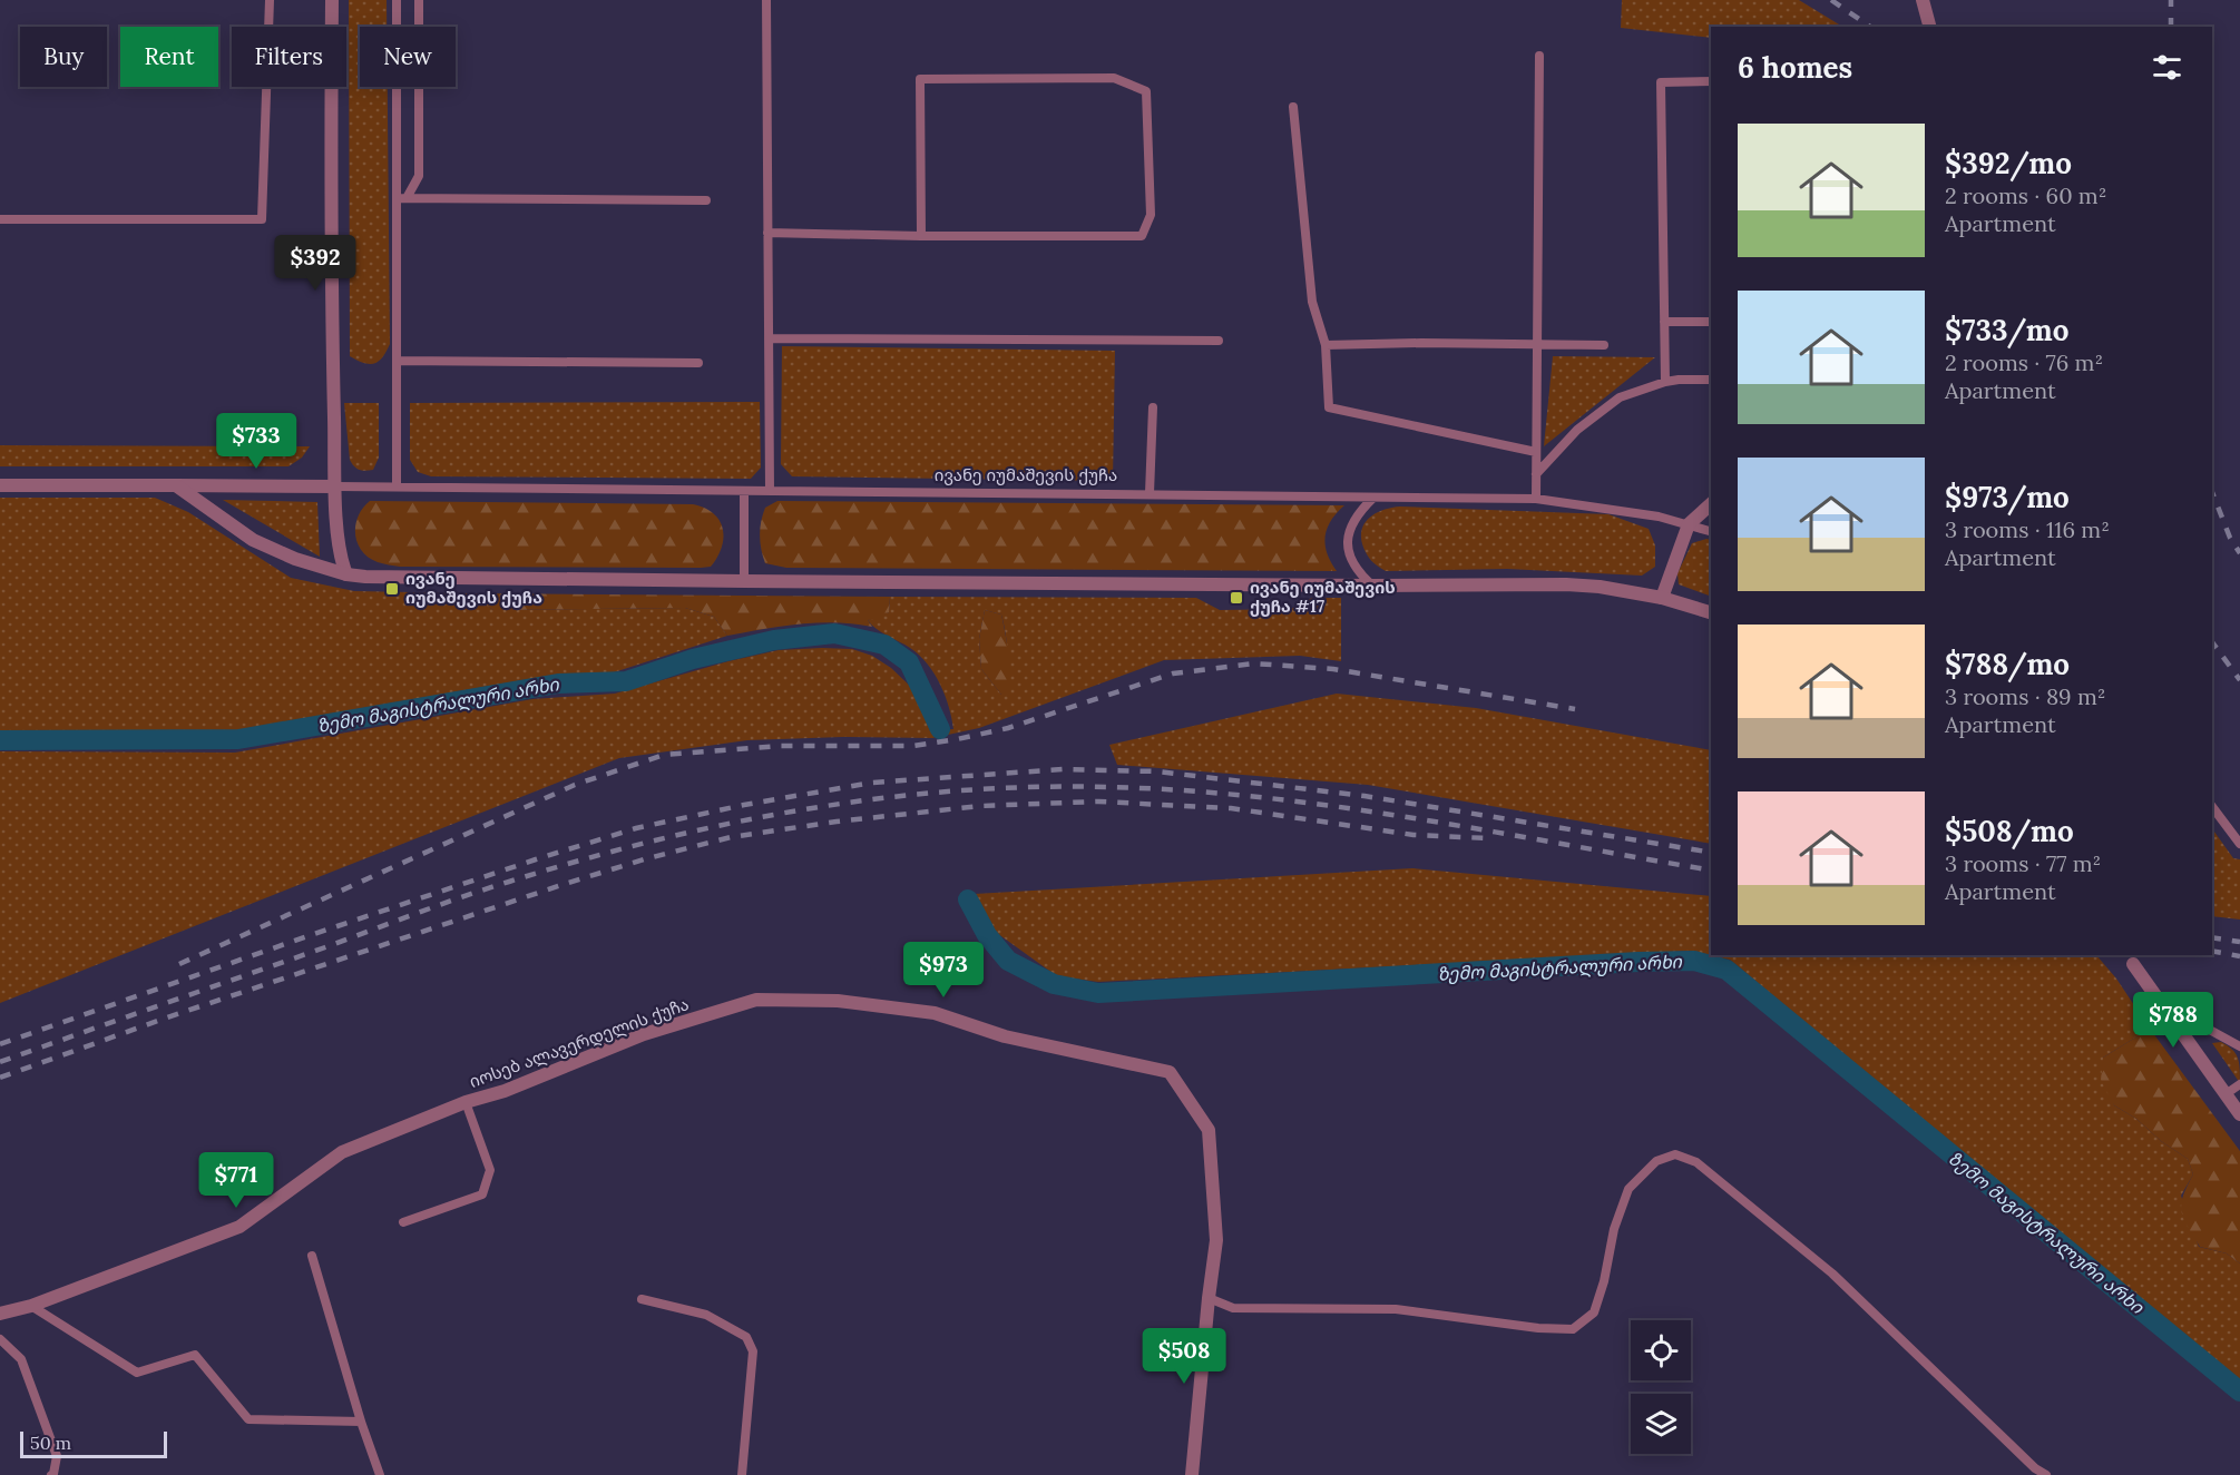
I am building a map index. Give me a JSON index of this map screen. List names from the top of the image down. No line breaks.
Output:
{"streets":{"street":["ივანე იუმაშევის ქუჩა","იოსებ ალავერდელის ქუჩა"]},"water":["ზემო მაგისტრალური არხი"],"places":{"transit":["ივანე იუმაშევის ქუჩა","ივანე იუმაშევის ქუჩა #17"]},"scale_bar":"50 m","page":{"chip":["Buy","Rent","Filters","New"],"heading":"6 homes","list":[{"name":"$392/mo","note":"2 rooms · 60 m² · Apartment"},{"name":"$733/mo","note":"2 rooms · 76 m² · Apartment"},{"name":"$973/mo","note":"3 rooms · 116 m² · Apartment"},{"name":"$788/mo","note":"3 rooms · 89 m² · Apartment"},{"name":"$508/mo","note":"3 rooms · 77 m² · Apartment"}],"price":["$392","$733","$973","$788","$771","$508"],"scale":"50 m"}}
